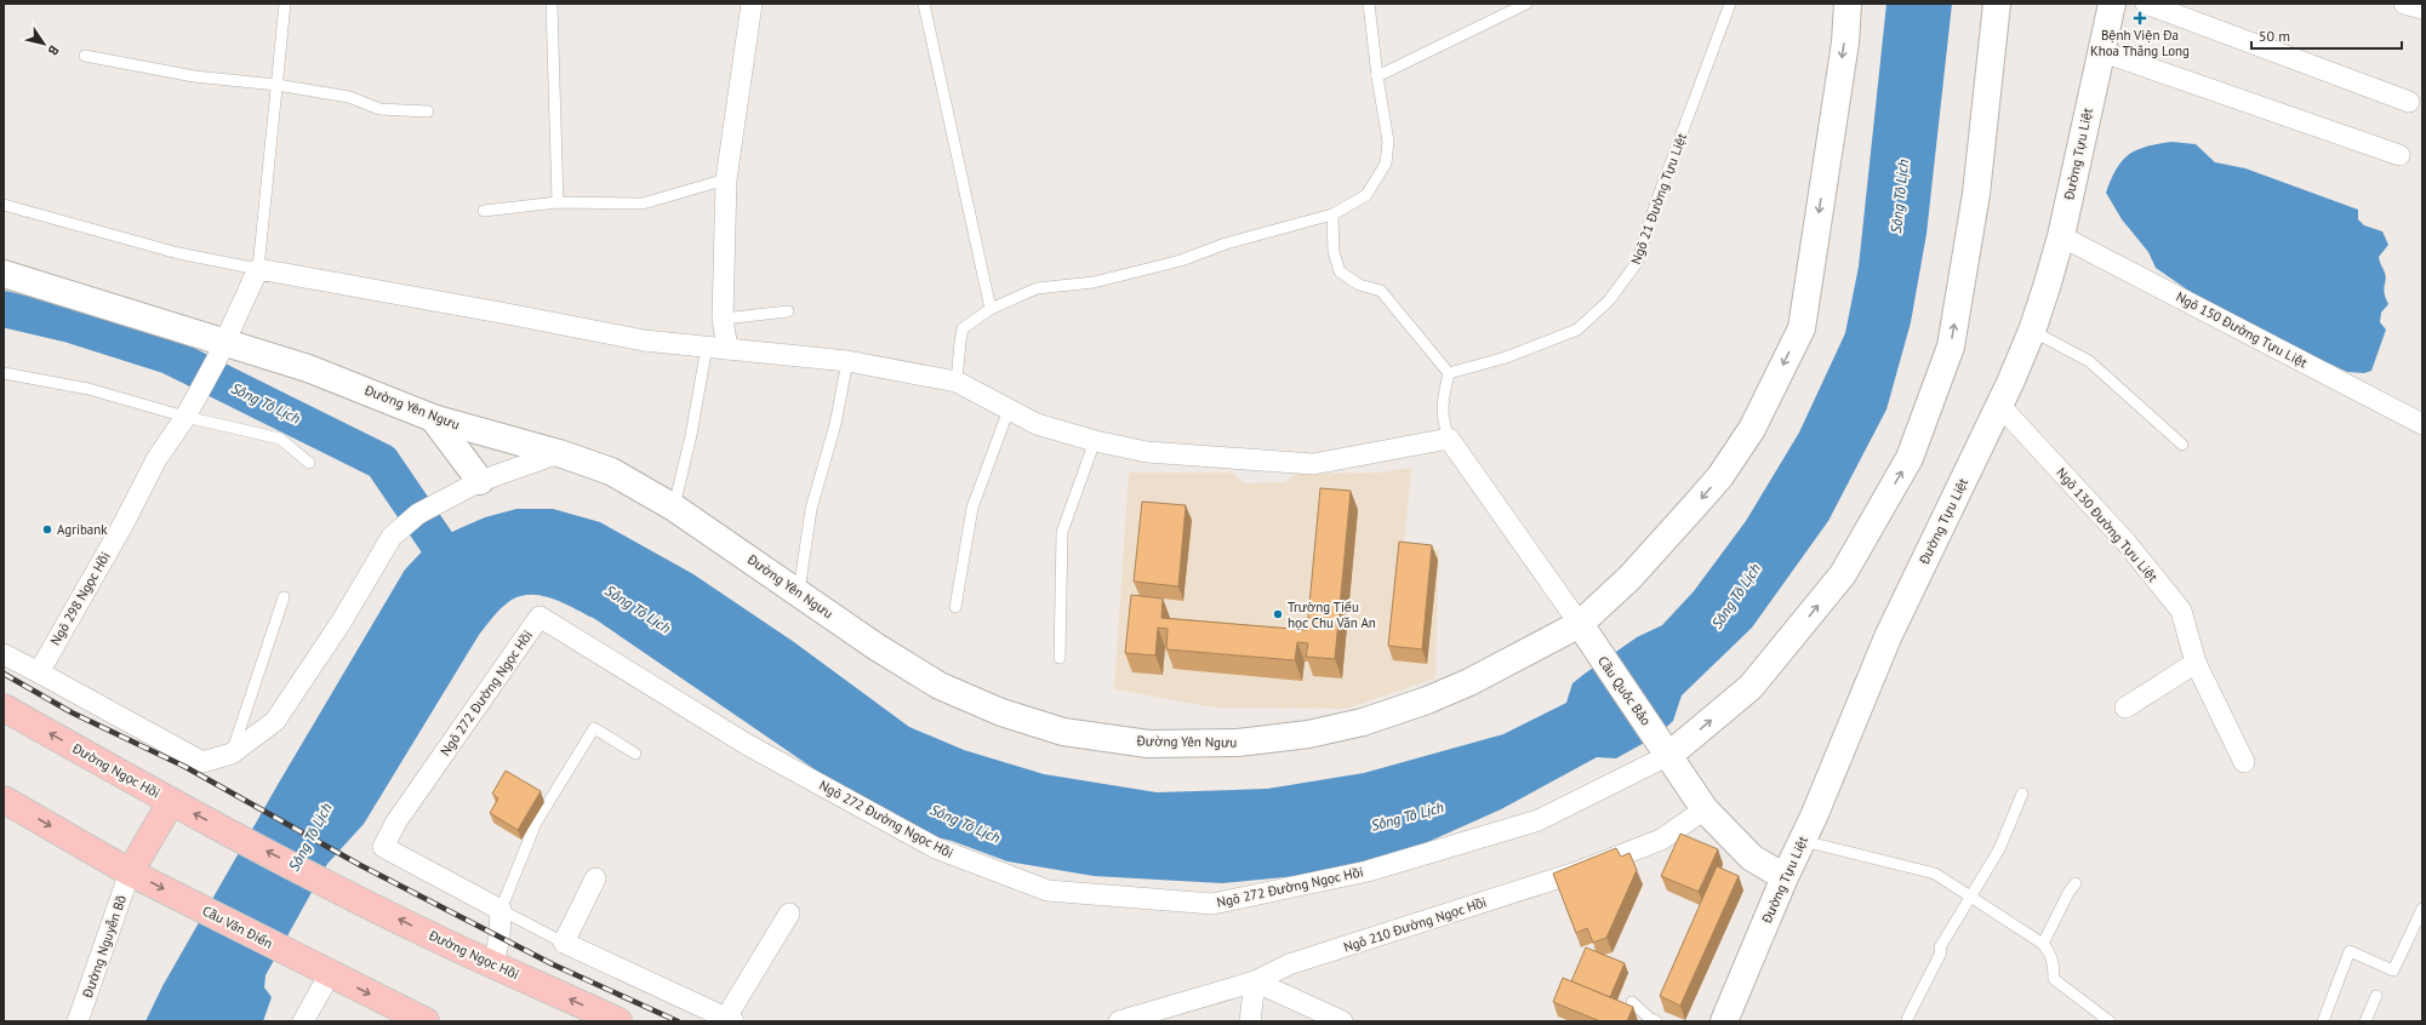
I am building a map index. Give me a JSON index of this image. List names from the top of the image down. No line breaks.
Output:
{"streets":{"highway":["Đường Ngọc Hồi","Cầu Văn Điển"],"street":["Đường Tựu Liệt","Ngõ 150 Đường Tựu Liệt","Đường Yên Ngưu","Ngõ 130 Đường Tựu Liệt","Ngõ 298 Ngọc Hồi","Cầu Quốc Bảo","Ngõ 272 Đường Ngọc Hồi","Ngõ 210 Đường Ngọc Hồi","Đường Nguyễn Bồ"],"lane":["Ngõ 21 Đường Tựu Liệt"]},"crossings":[["Đường Tựu Liệt","Ngõ 150 Đường Tựu Liệt"],["Đường Tựu Liệt","Ngõ 130 Đường Tựu Liệt"],["Đường Yên Ngưu","Ngõ 298 Ngọc Hồi"],["Đường Yên Ngưu","Cầu Quốc Bảo"],["Cầu Quốc Bảo","Ngõ 272 Đường Ngọc Hồi"],["Cầu Văn Điển","Đường Nguyễn Bồ"]],"one_way":["Cầu Văn Điển"],"water":["Sông Tô Lịch"],"places":{"health":["Bệnh Viện Đa Khoa Thăng Long"],"other":["Agribank","Trường Tiểu học Chu Văn An"]},"scale_bar":"50 m","north":"bottom right"}
